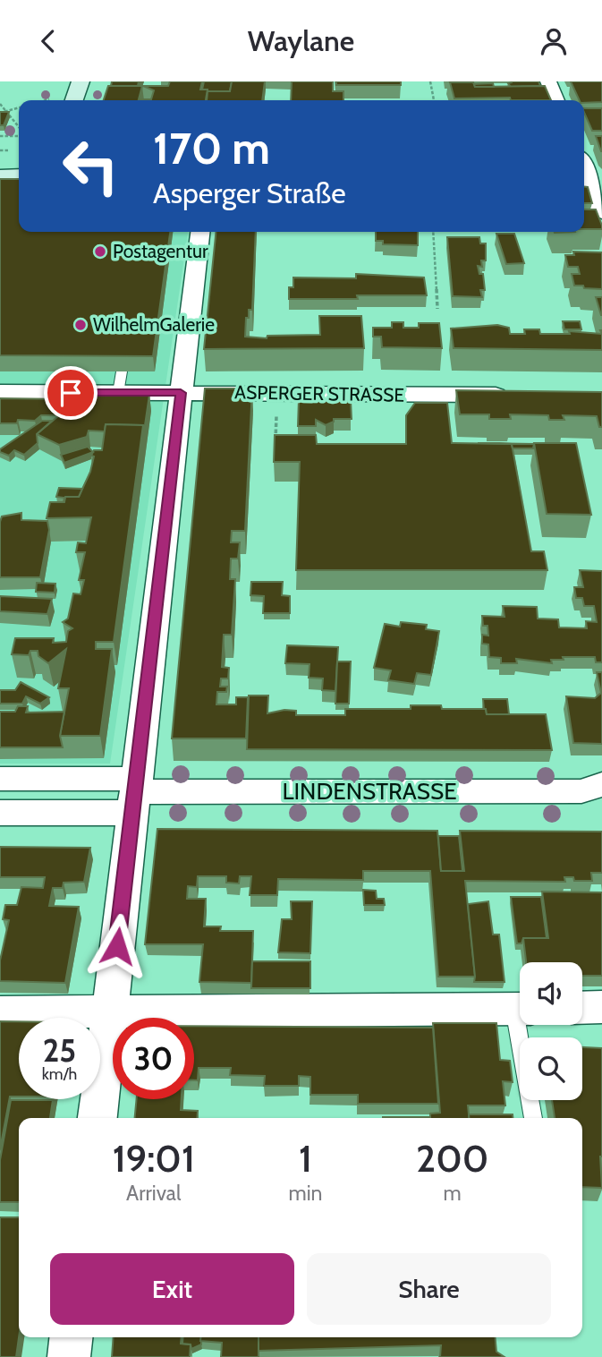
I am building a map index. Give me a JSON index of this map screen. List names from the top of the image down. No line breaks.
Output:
{"streets":{"street":["ASPERGER STRASSE","LINDENSTRASSE"]},"places":["Postagentur","WilhelmGalerie"],"page":{"header":"Waylane","turn":["170 m","Asperger Straße"],"speed":"25 km/h","limit":"30","eta":["19:01","Arrival","1","min","200","m"],"buttons":["Exit","Share"]}}
